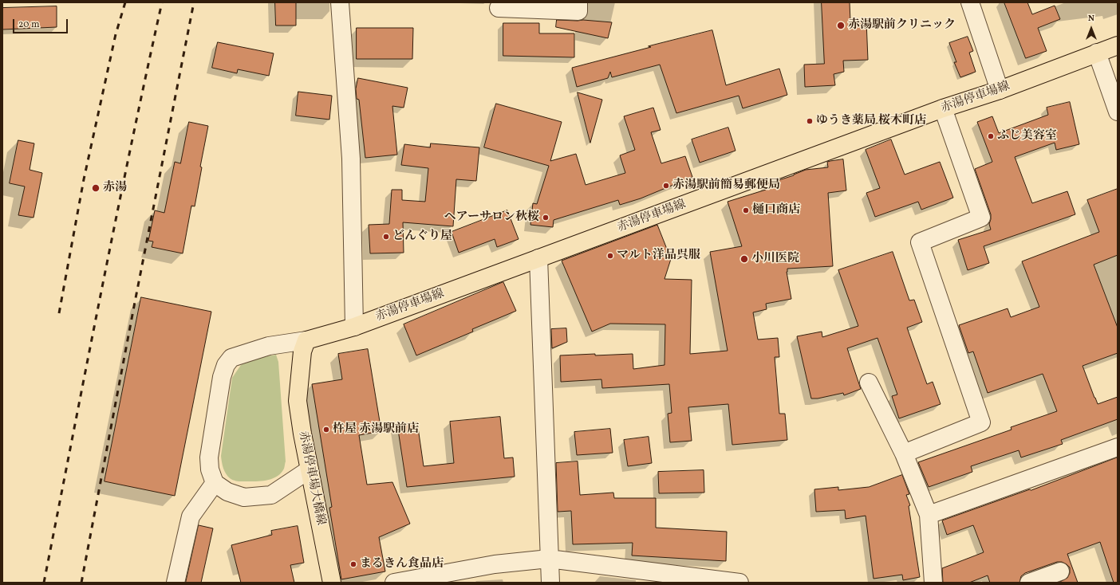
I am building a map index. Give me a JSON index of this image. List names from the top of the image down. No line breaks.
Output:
{"streets":{"main road":["赤湯停車場線","赤湯停車場大橋線"]},"crossings":[["赤湯停車場線","赤湯停車場大橋線"]],"places":["赤湯駅前クリニック","ゆうき薬局 桜木町店","ふじ美容室","赤湯駅前簡易郵便局","赤湯","樋口商店","ヘアーサロン秋桜","どんぐり屋","マルト洋品呉服","小川医院","杵屋 赤湯駅前店","まるきん食品店"],"scale_bar":"20 m","north":"top"}
